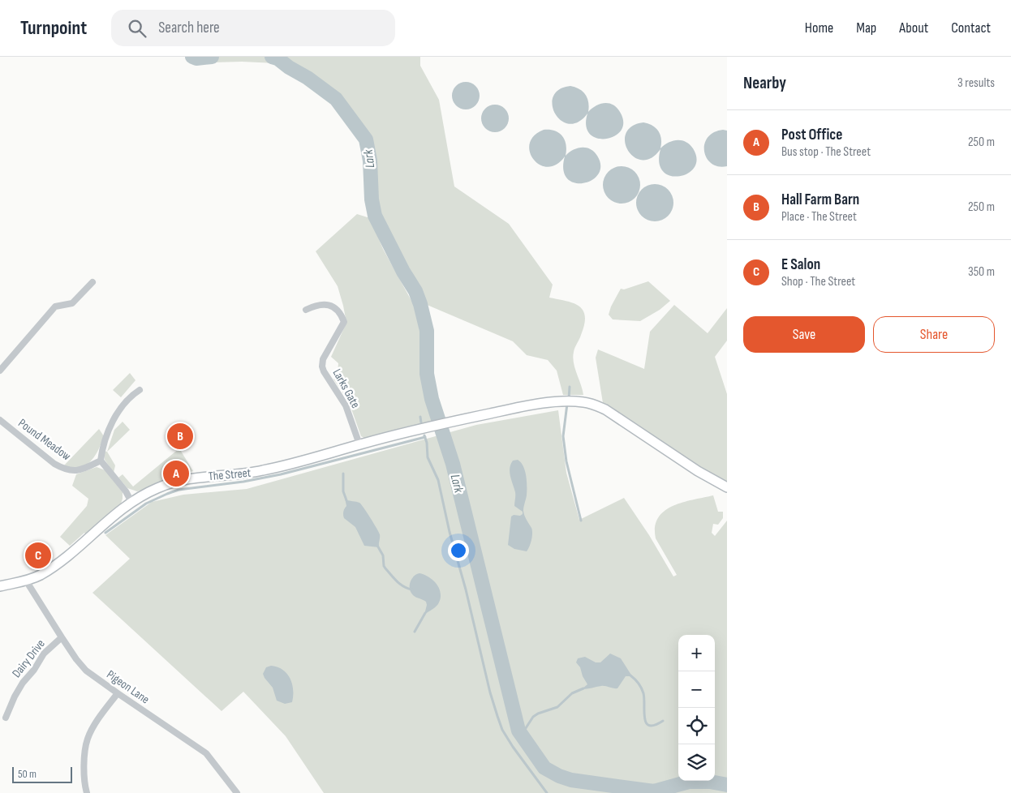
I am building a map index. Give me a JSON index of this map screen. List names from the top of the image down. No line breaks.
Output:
{"streets":{"main road":["The Street"],"street":["Larks Gate","Pound Meadow","Dairy Drive","Pigeon Lane"]},"crossings":[["Larks Gate","The Street"],["The Street","Pigeon Lane"],["Dairy Drive","Pigeon Lane"]],"water":["Lark"],"scale_bar":"50 m","page":{"header":"Turnpoint","search":"Search here","nav":["Home","Map","About","Contact"],"heading":["Nearby","3 results"],"list":[{"mark":"A","name":"Post Office","note":"Bus stop · The Street","value":"250 m"},{"mark":"B","name":"Hall Farm Barn","note":"Place · The Street","value":"250 m"},{"mark":"C","name":"E Salon","note":"Shop · The Street","value":"350 m"}],"buttons":["Save","Share"],"pins":["B","A","C"],"map_buttons":["+","−"],"scale":"50 m"}}
